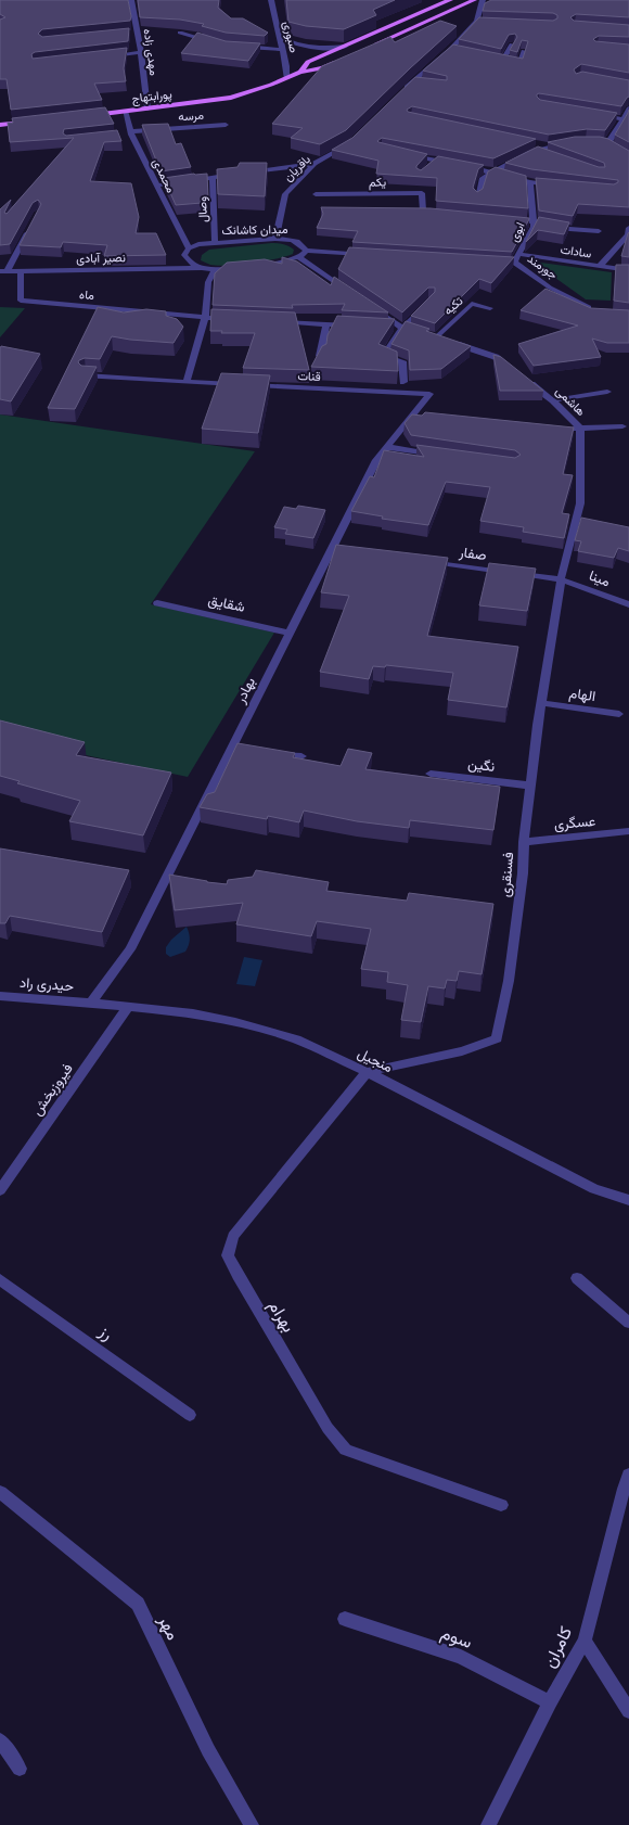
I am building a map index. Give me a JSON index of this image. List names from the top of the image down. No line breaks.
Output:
{"streets":{"main road":["پورابتهاج"],"street":["صبوری","مهدی زاده","مرسه","باقریان","محمدی","یکم","وصال","میدان کاشانک","ابوی","سادات","نصیر آبادی","جورمند","ماه","تکیه","قنات","هاشمی","صفار","مینا","شقایق","بهادر","الهام","نگین","عسگری","فسنقری","حیدری راد","منجیل","فیروزبخش","بهرام","رز","مهر","سوم","کامران"]},"crossings":[["صبوری","پورابتهاج"],["مهدی زاده","پورابتهاج"],["پورابتهاج","محمدی"],["مرسه","محمدی"],["باقریان","میدان کاشانک"],["محمدی","میدان کاشانک"],["وصال","میدان کاشانک"],["ابوی","سادات"],["ابوی","جورمند"],["نصیر آبادی","ماه"],["قنات","بهادر"],["هاشمی","صفار"],["هاشمی","مینا"],["هاشمی","فسنقری"],["صفار","مینا"],["صفار","فسنقری"],["مینا","فسنقری"],["شقایق","بهادر"],["بهادر","حیدری راد"],["بهادر","منجیل"],["الهام","فسنقری"],["نگین","فسنقری"],["عسگری","فسنقری"],["فسنقری","منجیل"],["فسنقری","بهرام"],["حیدری راد","منجیل"],["منجیل","فیروزبخش"],["منجیل","بهرام"],["سوم","کامران"]]}
